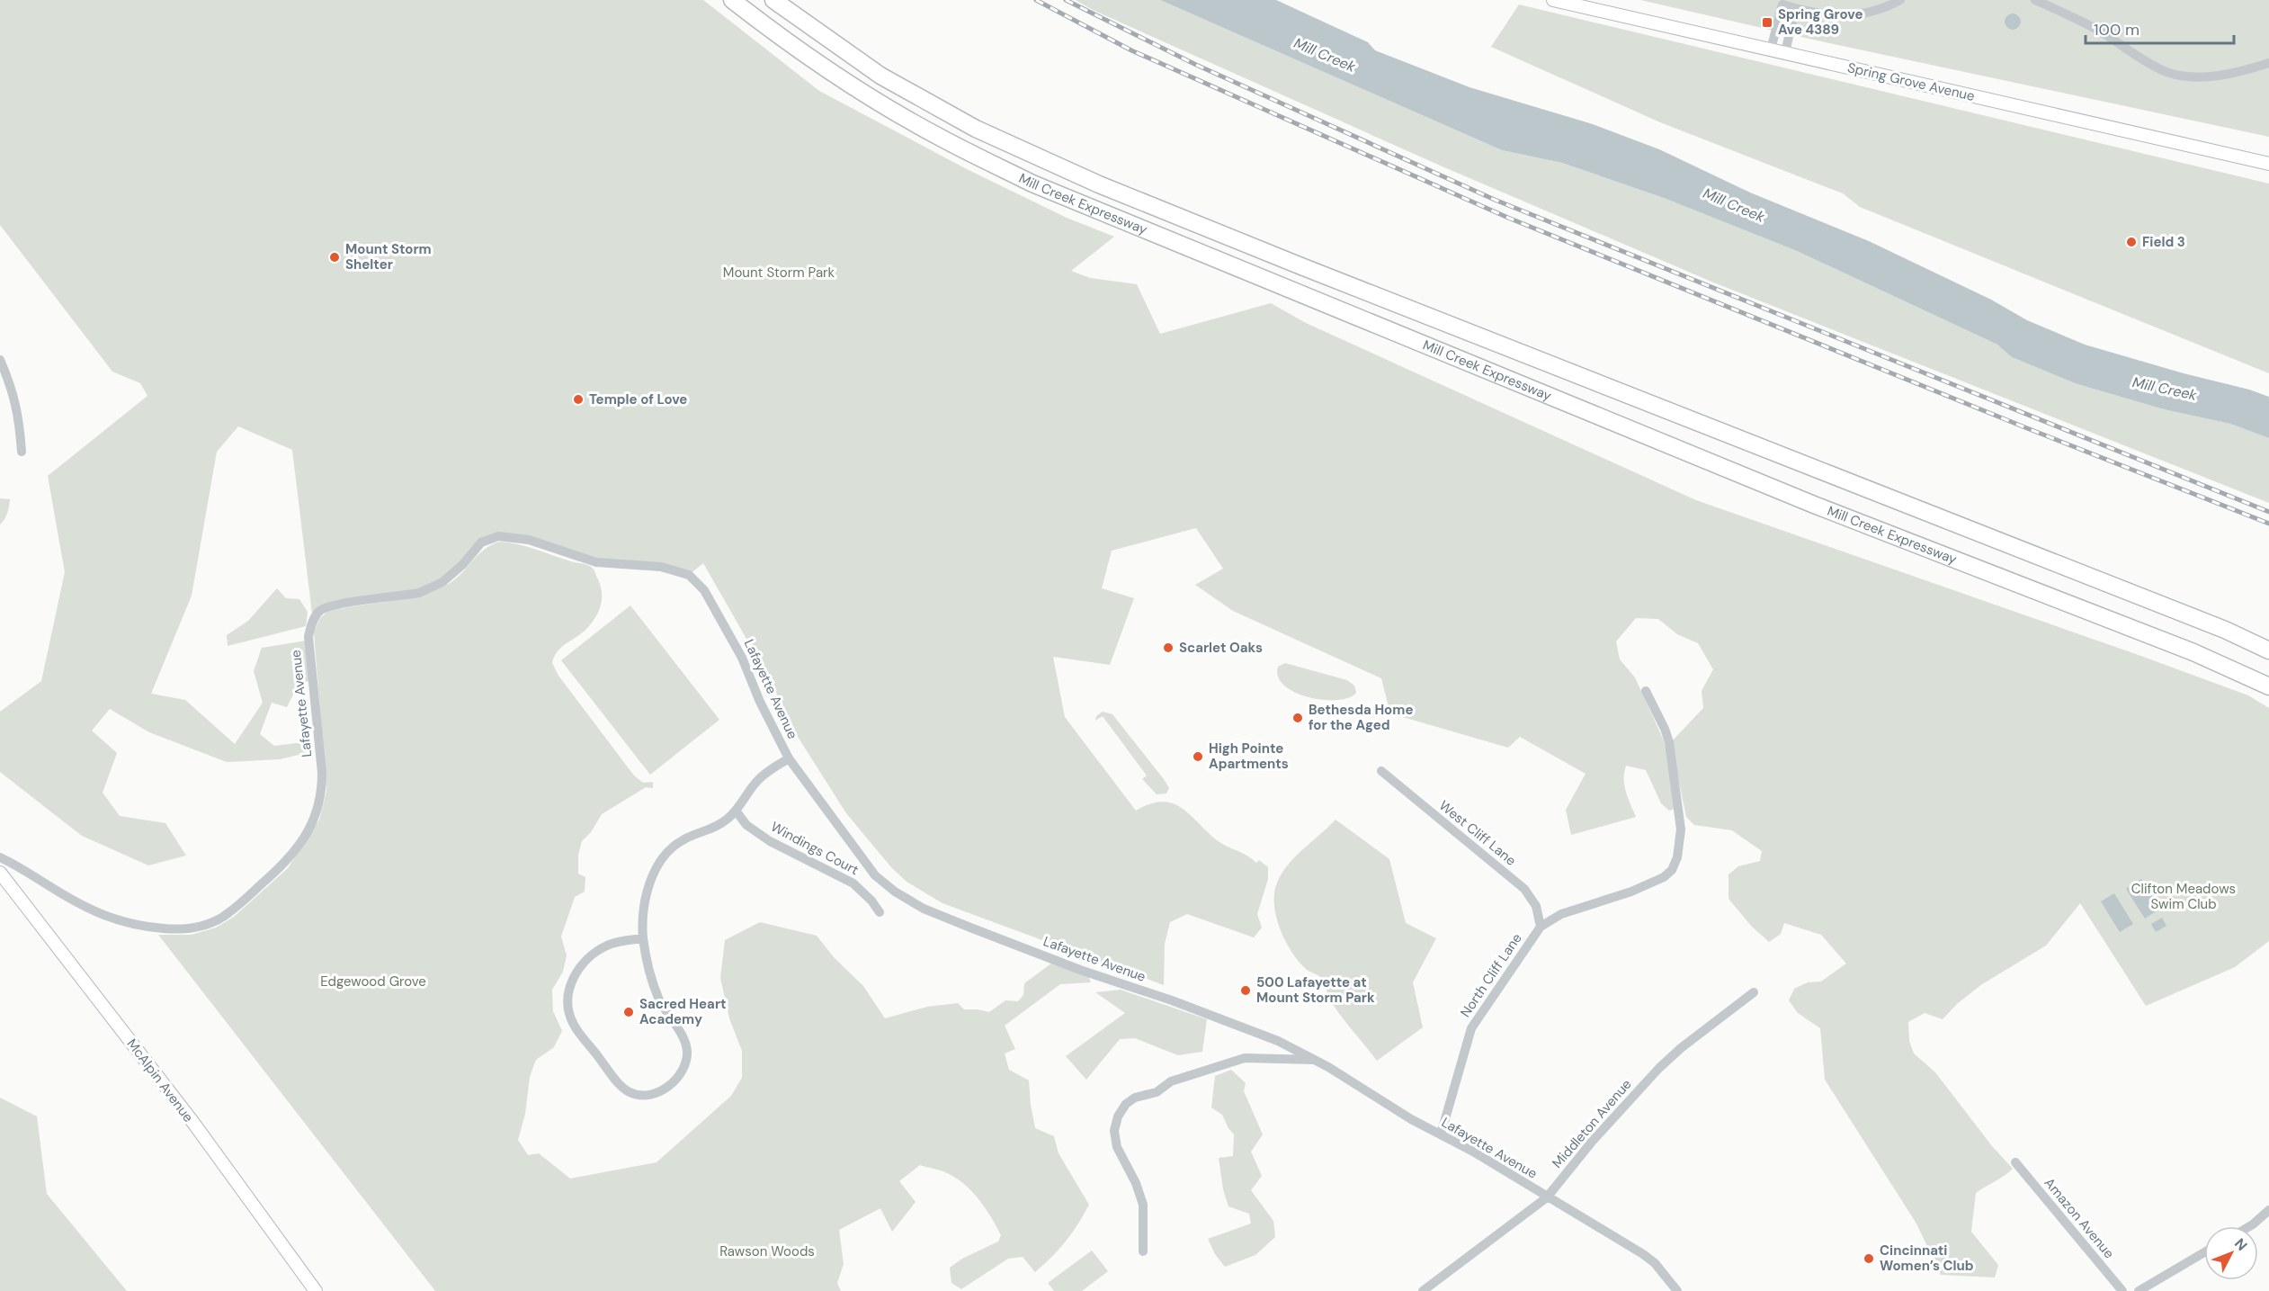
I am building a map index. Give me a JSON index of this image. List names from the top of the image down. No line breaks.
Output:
{"streets":{"highway":["Mill Creek Expressway"],"main road":["Spring Grove Avenue","McAlpin Avenue"],"street":["Lafayette Avenue","West Cliff Lane","Windings Court","North Cliff Lane","Middleton Avenue","Amazon Avenue"]},"crossings":[["Lafayette Avenue","North Cliff Lane"],["Lafayette Avenue","Middleton Avenue"],["West Cliff Lane","North Cliff Lane"]],"water":["Mill Creek"],"parks":["Mount Storm Park","Clifton Meadows Swim Club","Edgewood Grove","Rawson Woods"],"places":{"transit":["Spring Grove Ave 4389"],"other":["Field 3","Mount Storm Shelter","Temple of Love","Scarlet Oaks","Bethesda Home for the Aged","High Pointe Apartments","500 Lafayette at Mount Storm Park","Sacred Heart Academy","Cincinnati Women’s Club"]},"scale_bar":"100 m","north":"top right"}
